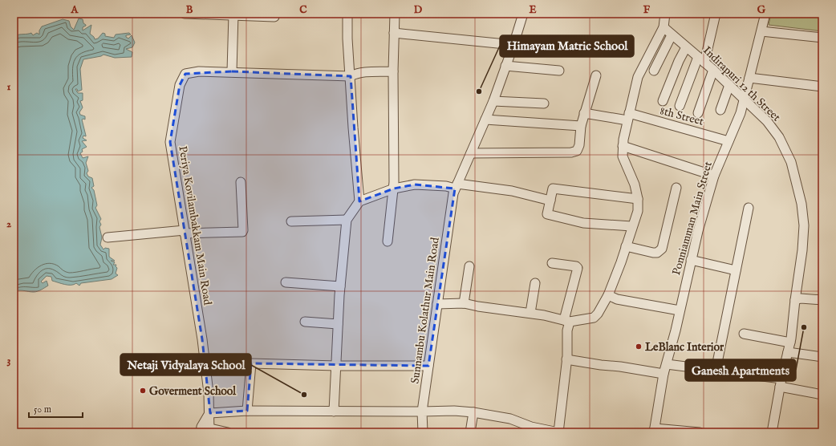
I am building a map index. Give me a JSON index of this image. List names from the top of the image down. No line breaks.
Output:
{"streets":{"street":["Indirapuri 12 th Street","8th Street","Ponniamman Main Street","Periya Kovilambakkam Main Road","Sunnambu Kolathur Main Road"]},"crossings":[["Indirapuri 12 th Street","Ponniamman Main Street"],["8th Street","Ponniamman Main Street"]],"places":["Himayam Matric School","Ganesh Apartments","LeBlanc Interior","Goverment School","Netaji Vidyalaya School"],"scale_bar":"50 m","grid":{"columns":["A","B","C","D","E","F","G"],"rows":["1","2","3"]}}
